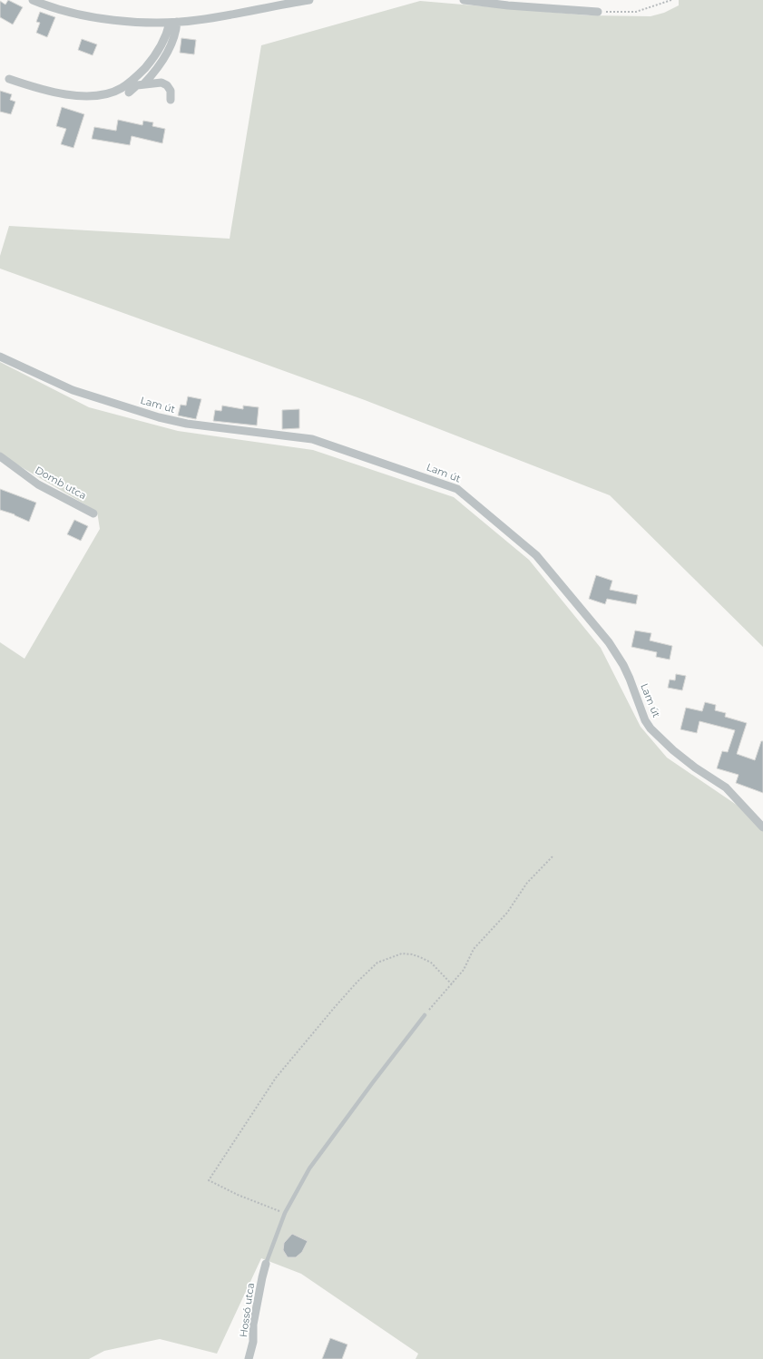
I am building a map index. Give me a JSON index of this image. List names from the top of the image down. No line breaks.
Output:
{"streets":{"street":["Lam út","Domb utca","Hossó utca"]}}
